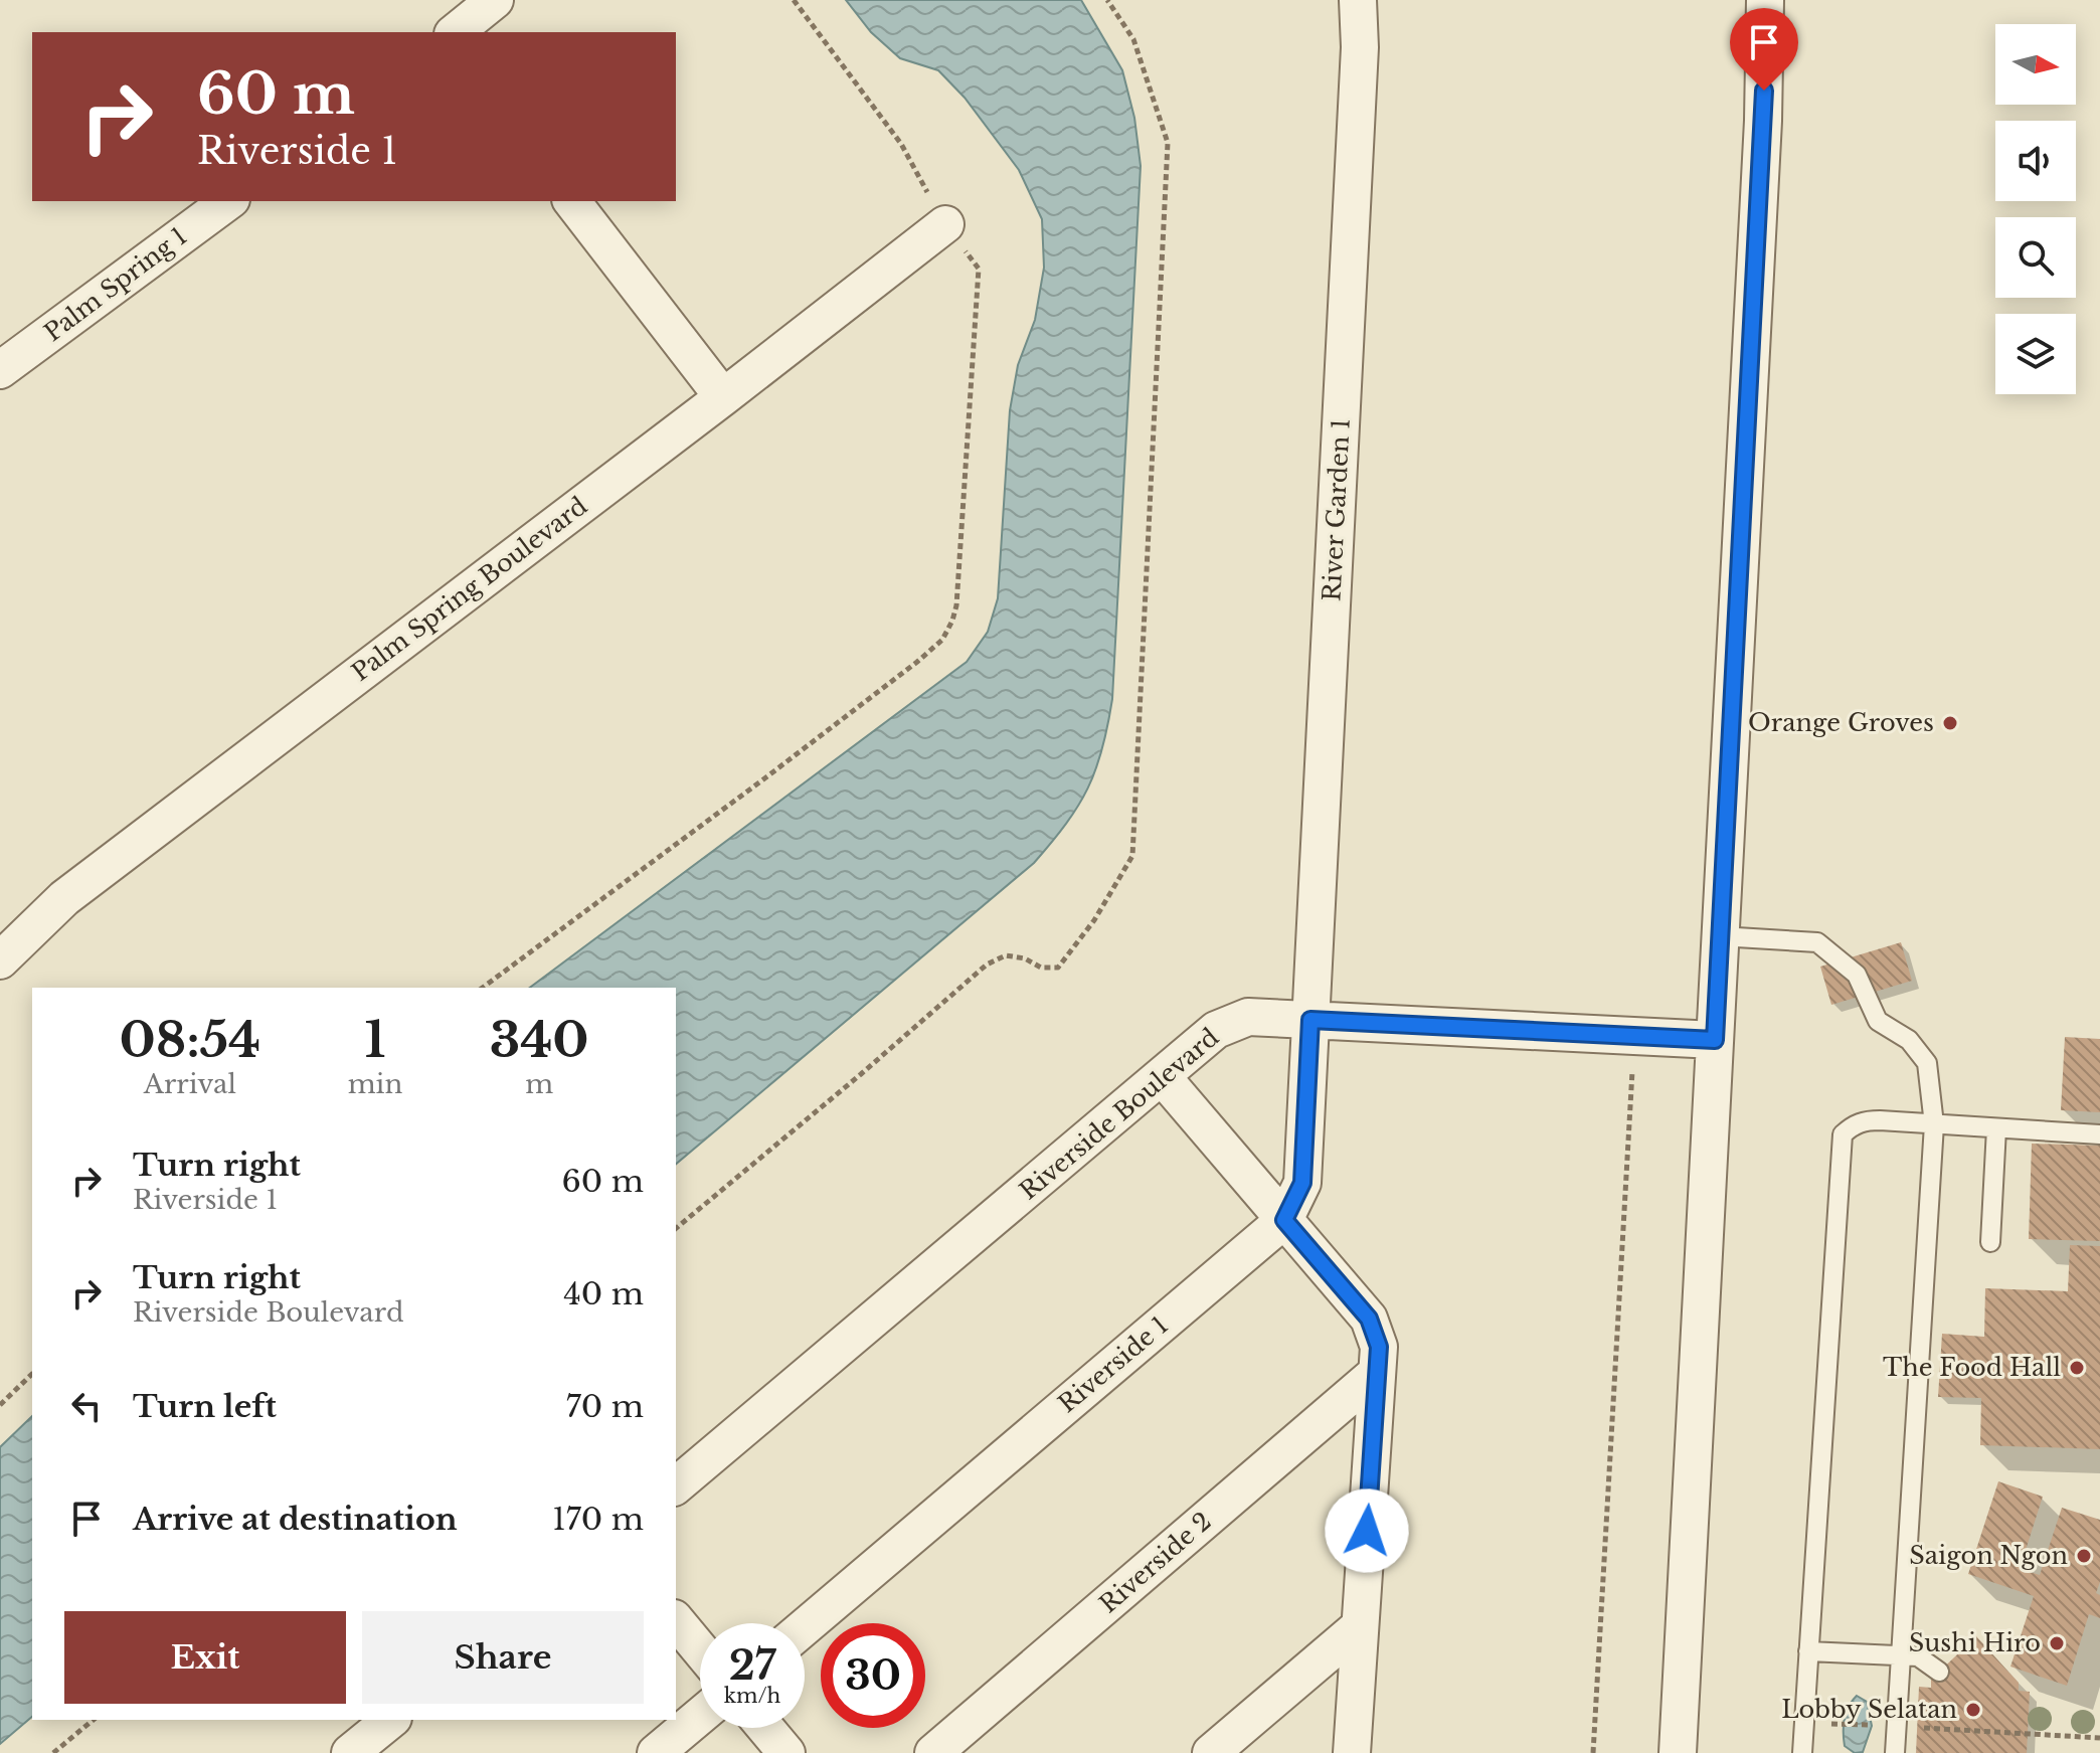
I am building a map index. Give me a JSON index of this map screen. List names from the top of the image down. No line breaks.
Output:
{"streets":{"street":["Palm Spring 1","River Garden 1","Palm Spring Boulevard","Riverside Boulevard","Riverside 1","Riverside 2"]},"crossings":[["River Garden 1","Riverside Boulevard"],["River Garden 1","Riverside 1"],["Riverside Boulevard","Riverside 1"]],"places":["Orange Groves","The Food Hall","Saigon Ngon","Sushi Hiro","Lobby Selatan"],"north":"right","page":{"turn":["60 m","Riverside 1"],"eta":["08:54","Arrival","1","min","340","m"],"list":[{"name":"Turn right","note":"Riverside 1","value":"60 m"},{"name":"Turn right","note":"Riverside Boulevard","value":"40 m"},{"name":"Turn left","value":"70 m"},{"name":"Arrive at destination","value":"170 m"}],"buttons":["Exit","Share"],"speed":"27 km/h","limit":"30"}}
